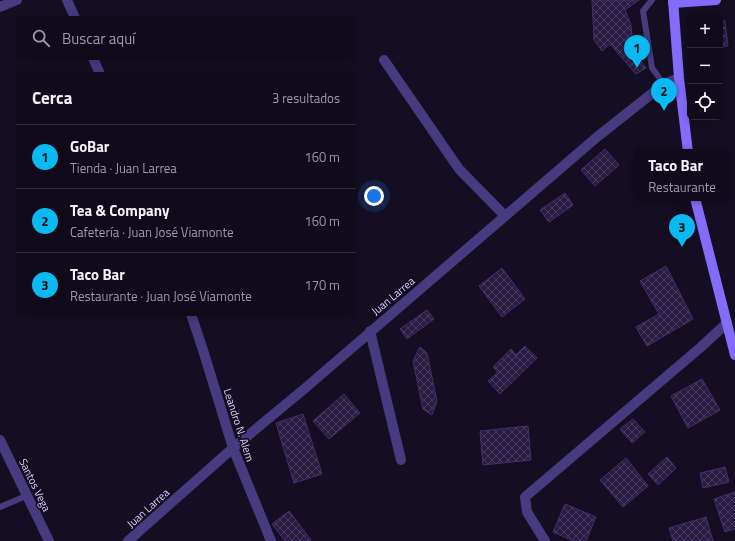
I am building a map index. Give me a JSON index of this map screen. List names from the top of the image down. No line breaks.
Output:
{"streets":{"street":["Juan Larrea","Leandro N. Alem","Santos Vega"]},"crossings":[["Juan Larrea","Leandro N. Alem"]],"page":{"map_buttons":["+","−"],"search":"Buscar aquí","pins":["1","2","3"],"heading":["Cerca","3 resultados"],"list":[{"mark":"1","name":"GoBar","note":"Tienda · Juan Larrea","value":"160 m"},{"mark":"2","name":"Tea & Company","note":"Cafetería · Juan José Viamonte","value":"160 m"},{"mark":"3","name":"Taco Bar","note":"Restaurante · Juan José Viamonte","value":"170 m"}],"popup":["Taco Bar","Restaurante"]}}
